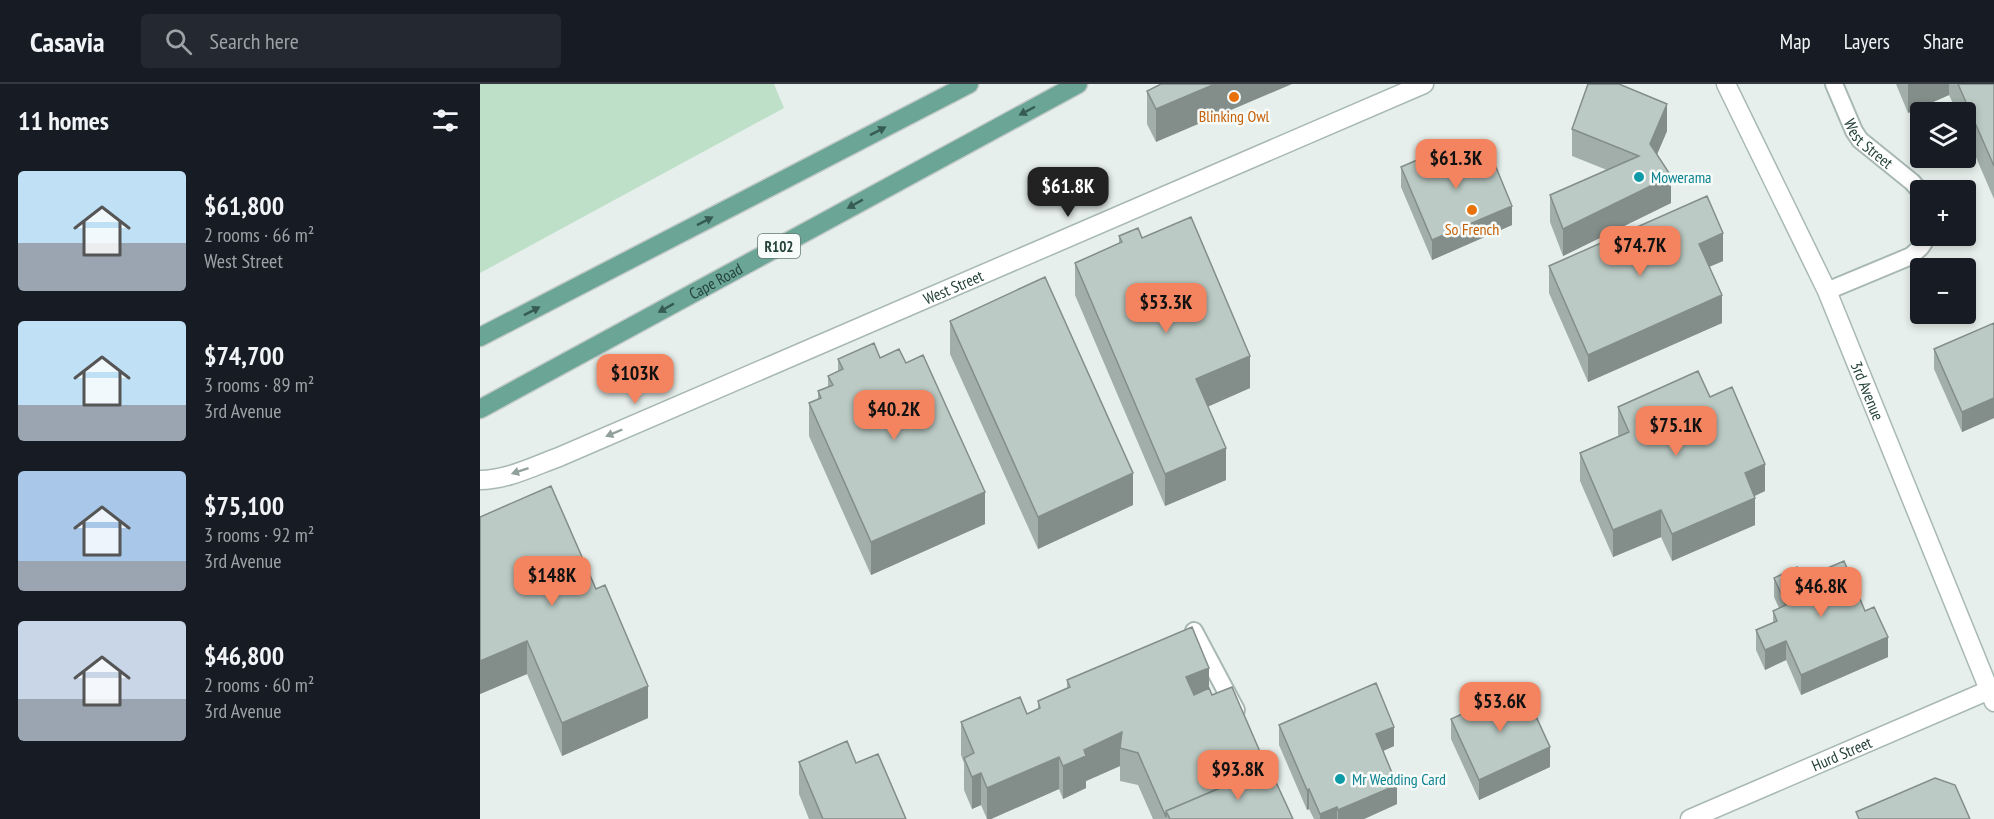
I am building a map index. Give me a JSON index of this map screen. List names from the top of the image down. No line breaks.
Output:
{"streets":{"main road":["R102","Cape Road"],"street":["West Street","3rd Avenue","Hurd Street"]},"crossings":[["3rd Avenue","Hurd Street"]],"one_way":["West Street"],"places":["Blinking Owl","Mowerama","So French","Mr Wedding Card"],"page":{"header":"Casavia","search":"Search here","nav":["Map","Layers","Share"],"heading":"11 homes","map_buttons":["+","−"],"price":["$61.3K","$61.8K","$74.7K","$53.3K","$103K","$40.2K","$75.1K","$148K","$46.8K","$53.6K","$93.8K"],"list":[{"name":"$61,800","note":"2 rooms · 66 m² · West Street"},{"name":"$74,700","note":"3 rooms · 89 m² · 3rd Avenue"},{"name":"$75,100","note":"3 rooms · 92 m² · 3rd Avenue"},{"name":"$46,800","note":"2 rooms · 60 m² · 3rd Avenue"}]}}
